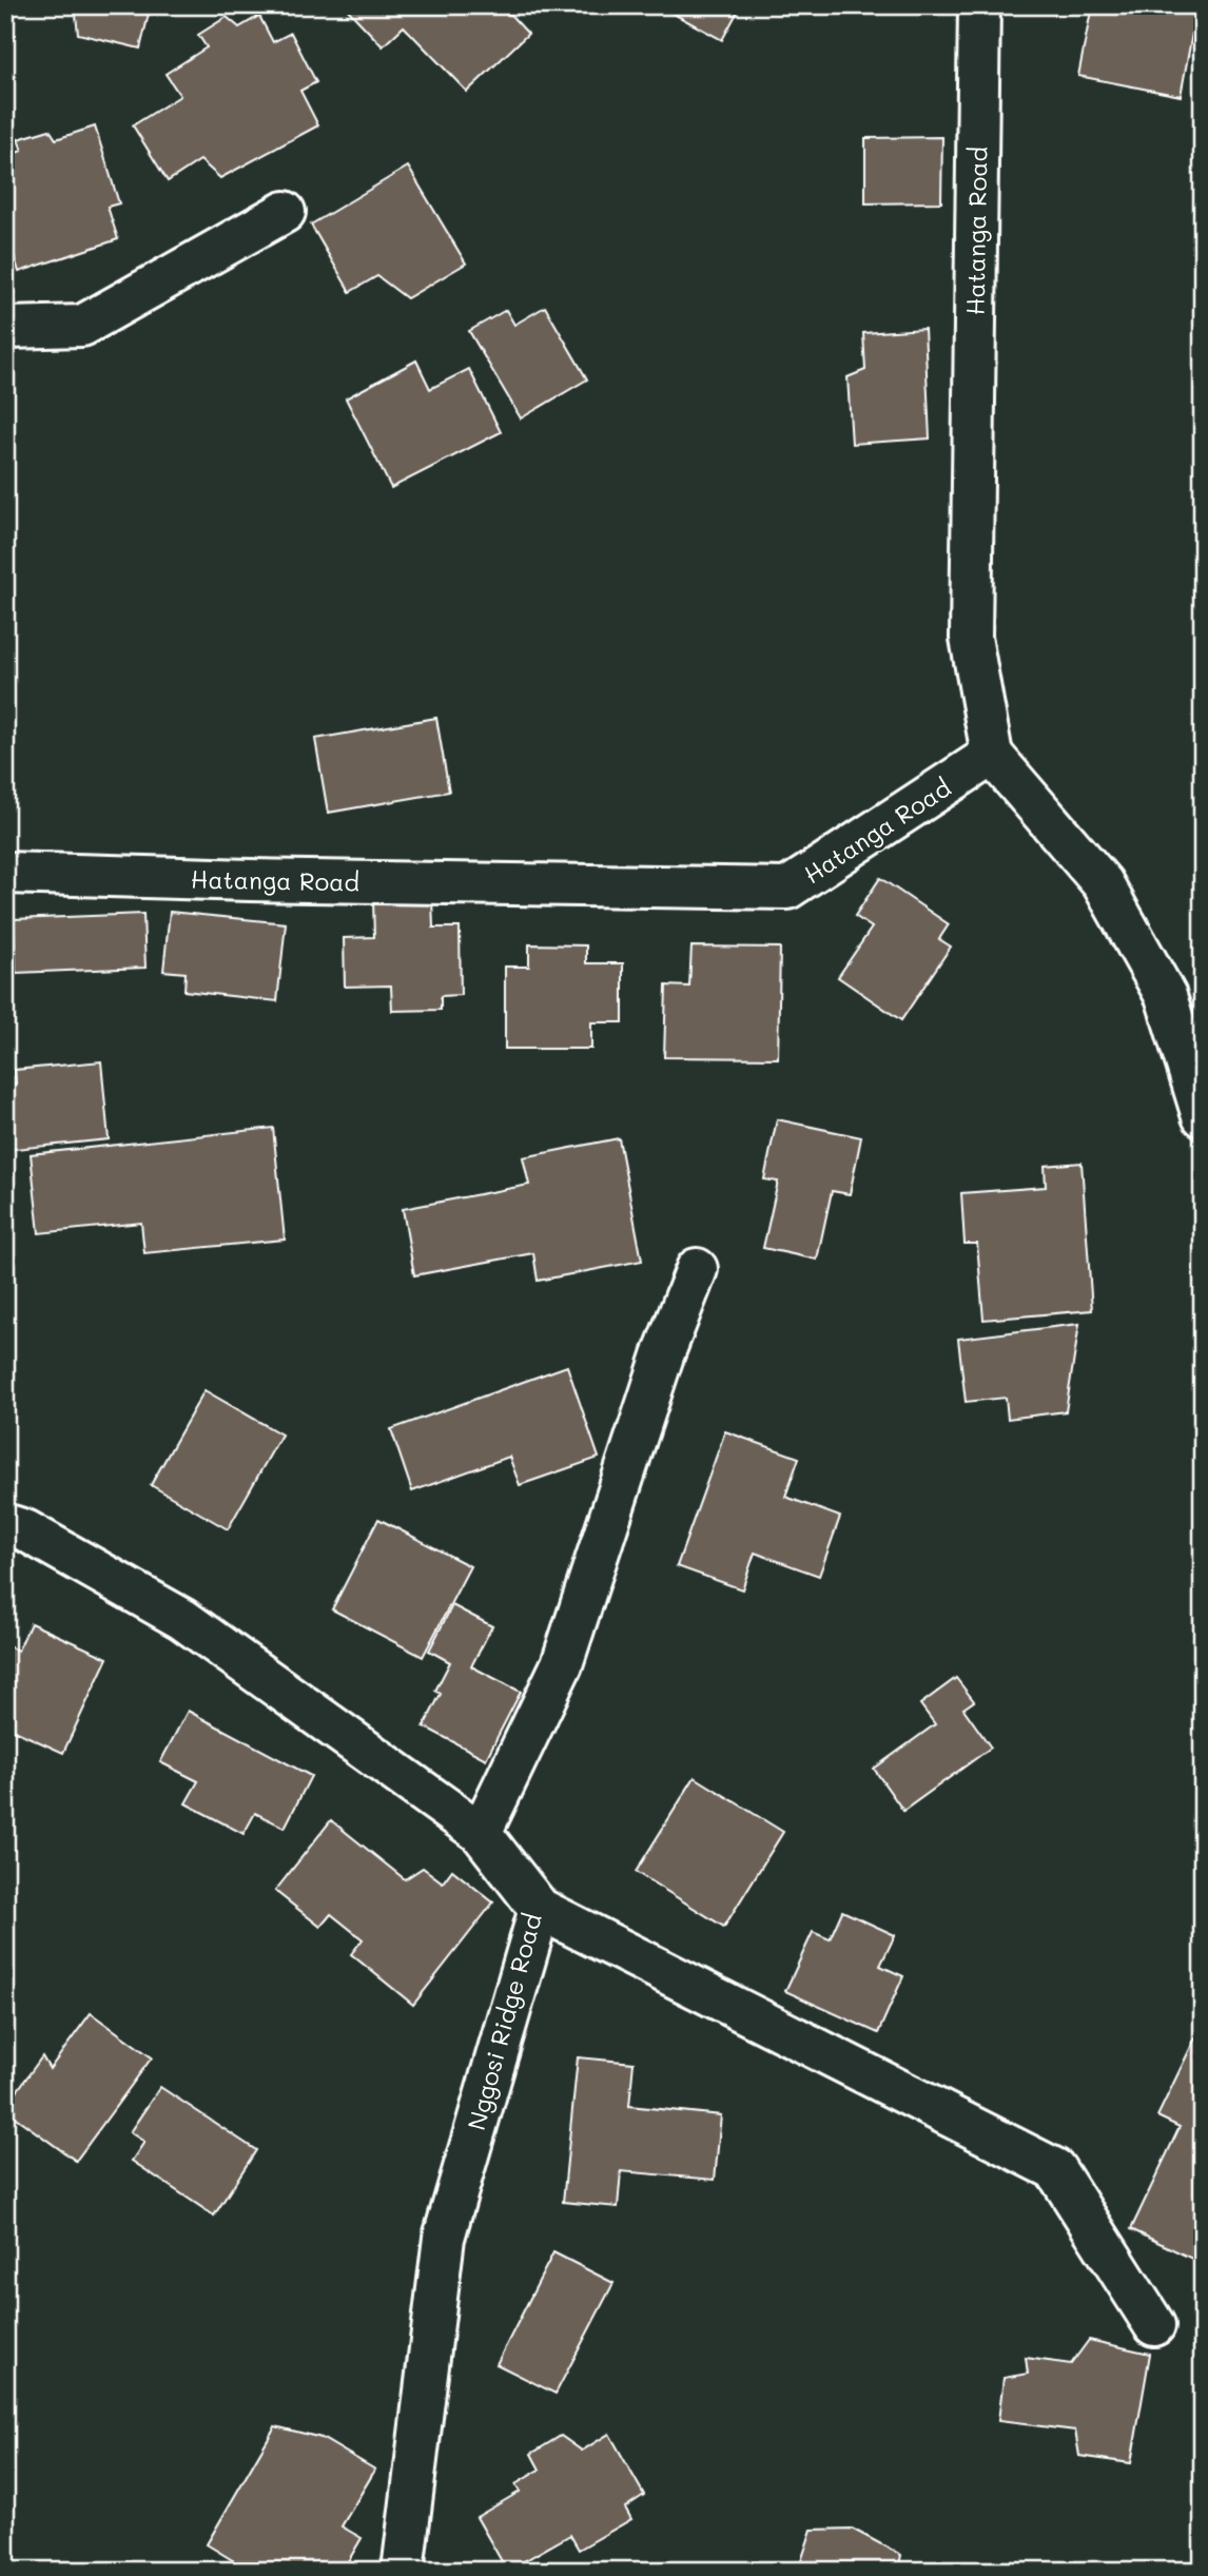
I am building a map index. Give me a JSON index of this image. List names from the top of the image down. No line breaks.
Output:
{"streets":{"street":["Hatanga Road","Nggosi Ridge Road"]}}
